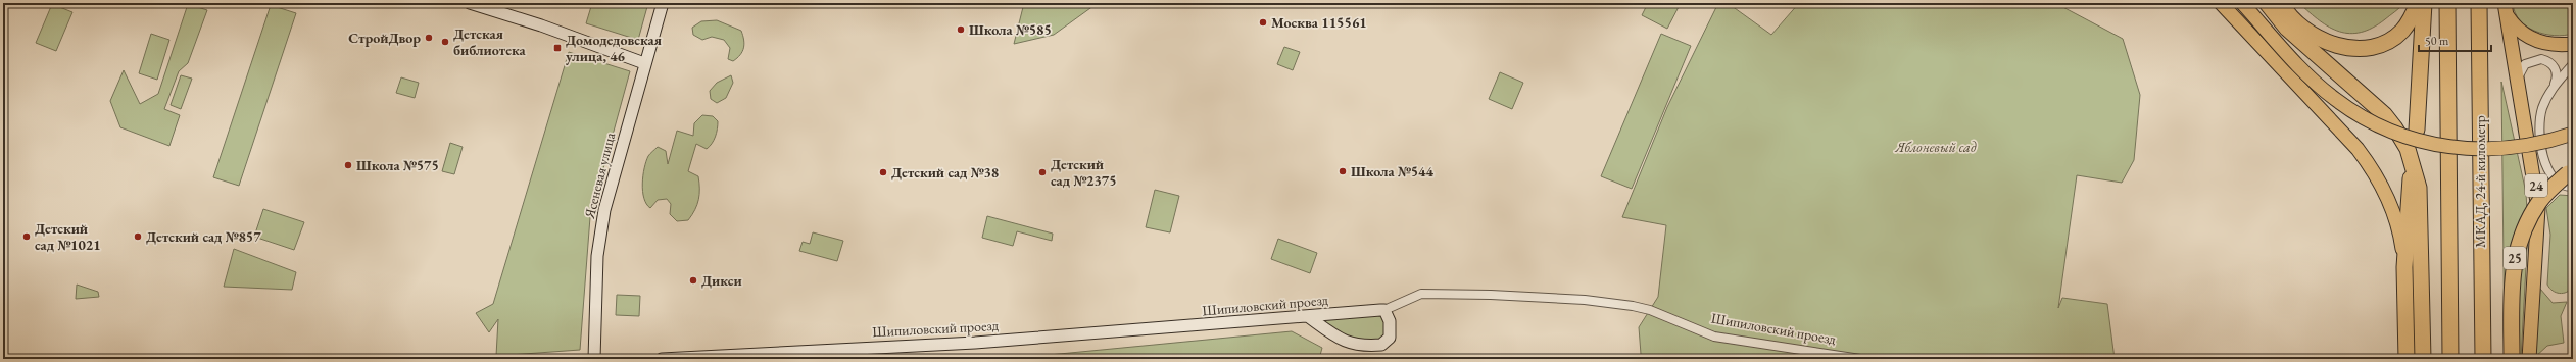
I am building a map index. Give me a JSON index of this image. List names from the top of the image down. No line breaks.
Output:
{"streets":{"highway":["МКАД, 24-й километр","25"],"main road":["24"],"street":["Ясеневая улица","Шипиловский проезд"]},"parks":["Яблоневый сад"],"places":{"other":["Москва 115561","Школа №585","СтройДвор","Детская библиотека","Школа №575","Школа №544","Детский сад №38","Детский сад №2375","Детский сад №1021","Детский сад №857","Дикси"],"transit":["Домодедовская улица, 46"]},"scale_bar":"50 m"}
